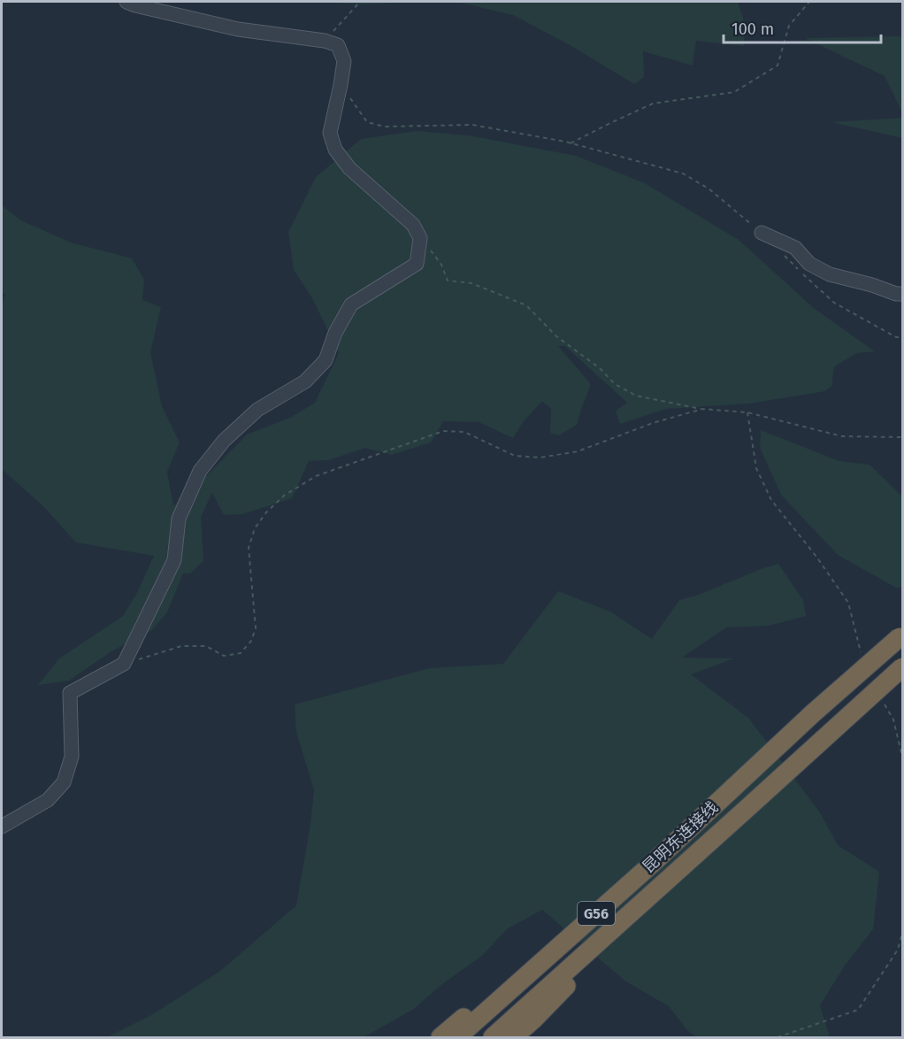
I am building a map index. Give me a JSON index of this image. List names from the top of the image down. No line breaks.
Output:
{"streets":{"highway":["昆明东连接线","G56"]},"scale_bar":"100 m"}
